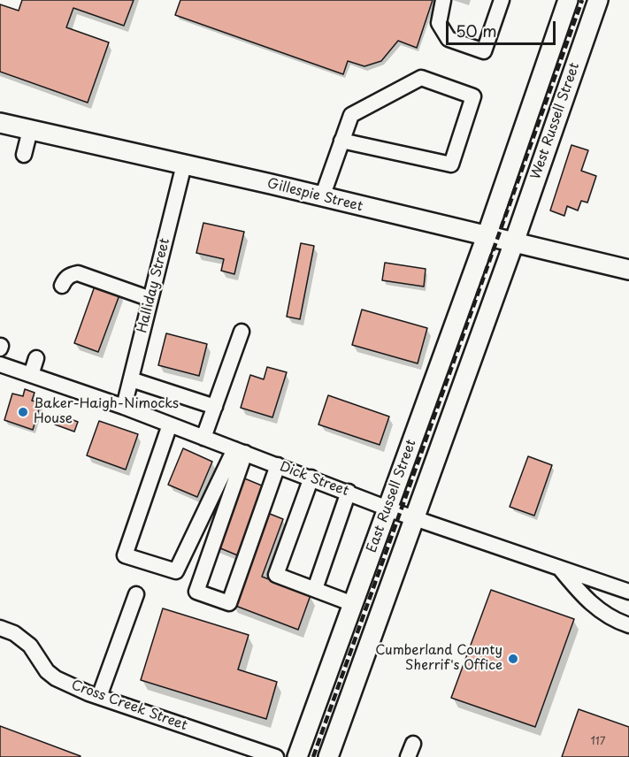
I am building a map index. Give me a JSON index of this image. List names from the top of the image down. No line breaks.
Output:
{"streets":{"main road":["West Russell Street","Gillespie Street","East Russell Street"],"street":["Halliday Street","Dick Street","Cross Creek Street"]},"crossings":[["West Russell Street","Gillespie Street"],["West Russell Street","East Russell Street"],["Gillespie Street","Halliday Street"],["Gillespie Street","East Russell Street"],["Halliday Street","Dick Street"],["Dick Street","East Russell Street"]],"places":["Baker-Haigh-Nimocks House","Cumberland County Sherrif's Office"],"house_numbers":["117"],"scale_bar":"50 m"}
